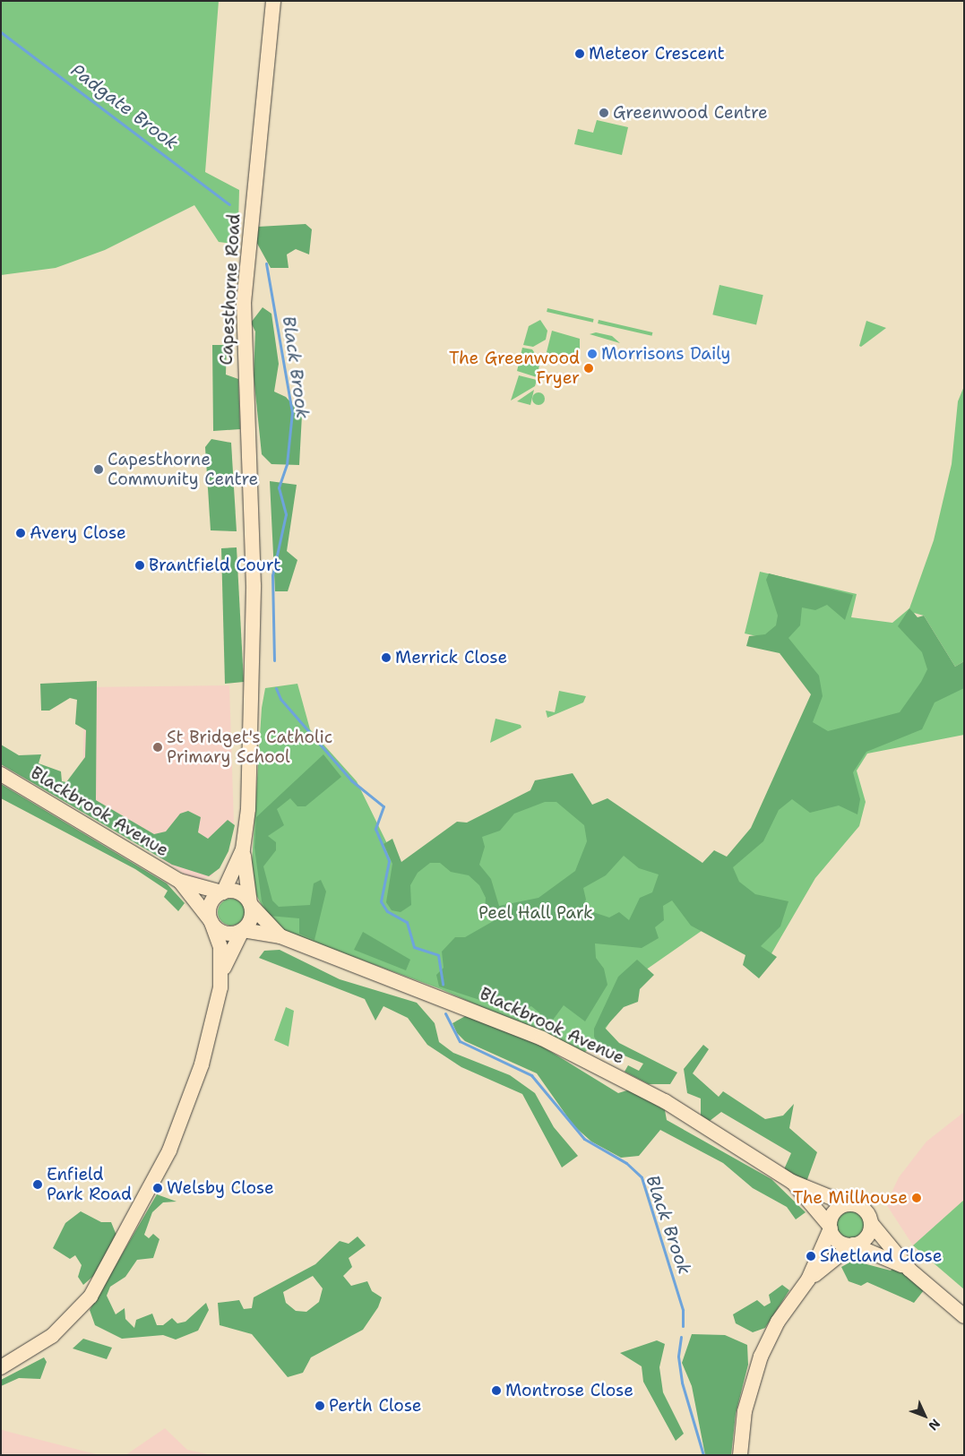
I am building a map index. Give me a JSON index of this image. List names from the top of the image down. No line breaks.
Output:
{"streets":{"street":["Capesthorne Road","Blackbrook Avenue"]},"crossings":[["Capesthorne Road","Blackbrook Avenue"]],"water":["Padgate Brook","Black Brook"],"parks":["Peel Hall Park"],"places":["Meteor Crescent","Greenwood Centre","Morrisons Daily","The Greenwood Fryer","Capesthorne Community Centre","Avery Close","Brantfield Court","Merrick Close","St Bridget's Catholic Primary School","Enfield Park Road","Welsby Close","The Millhouse","Shetland Close","Montrose Close","Perth Close"],"north":"bottom right"}
